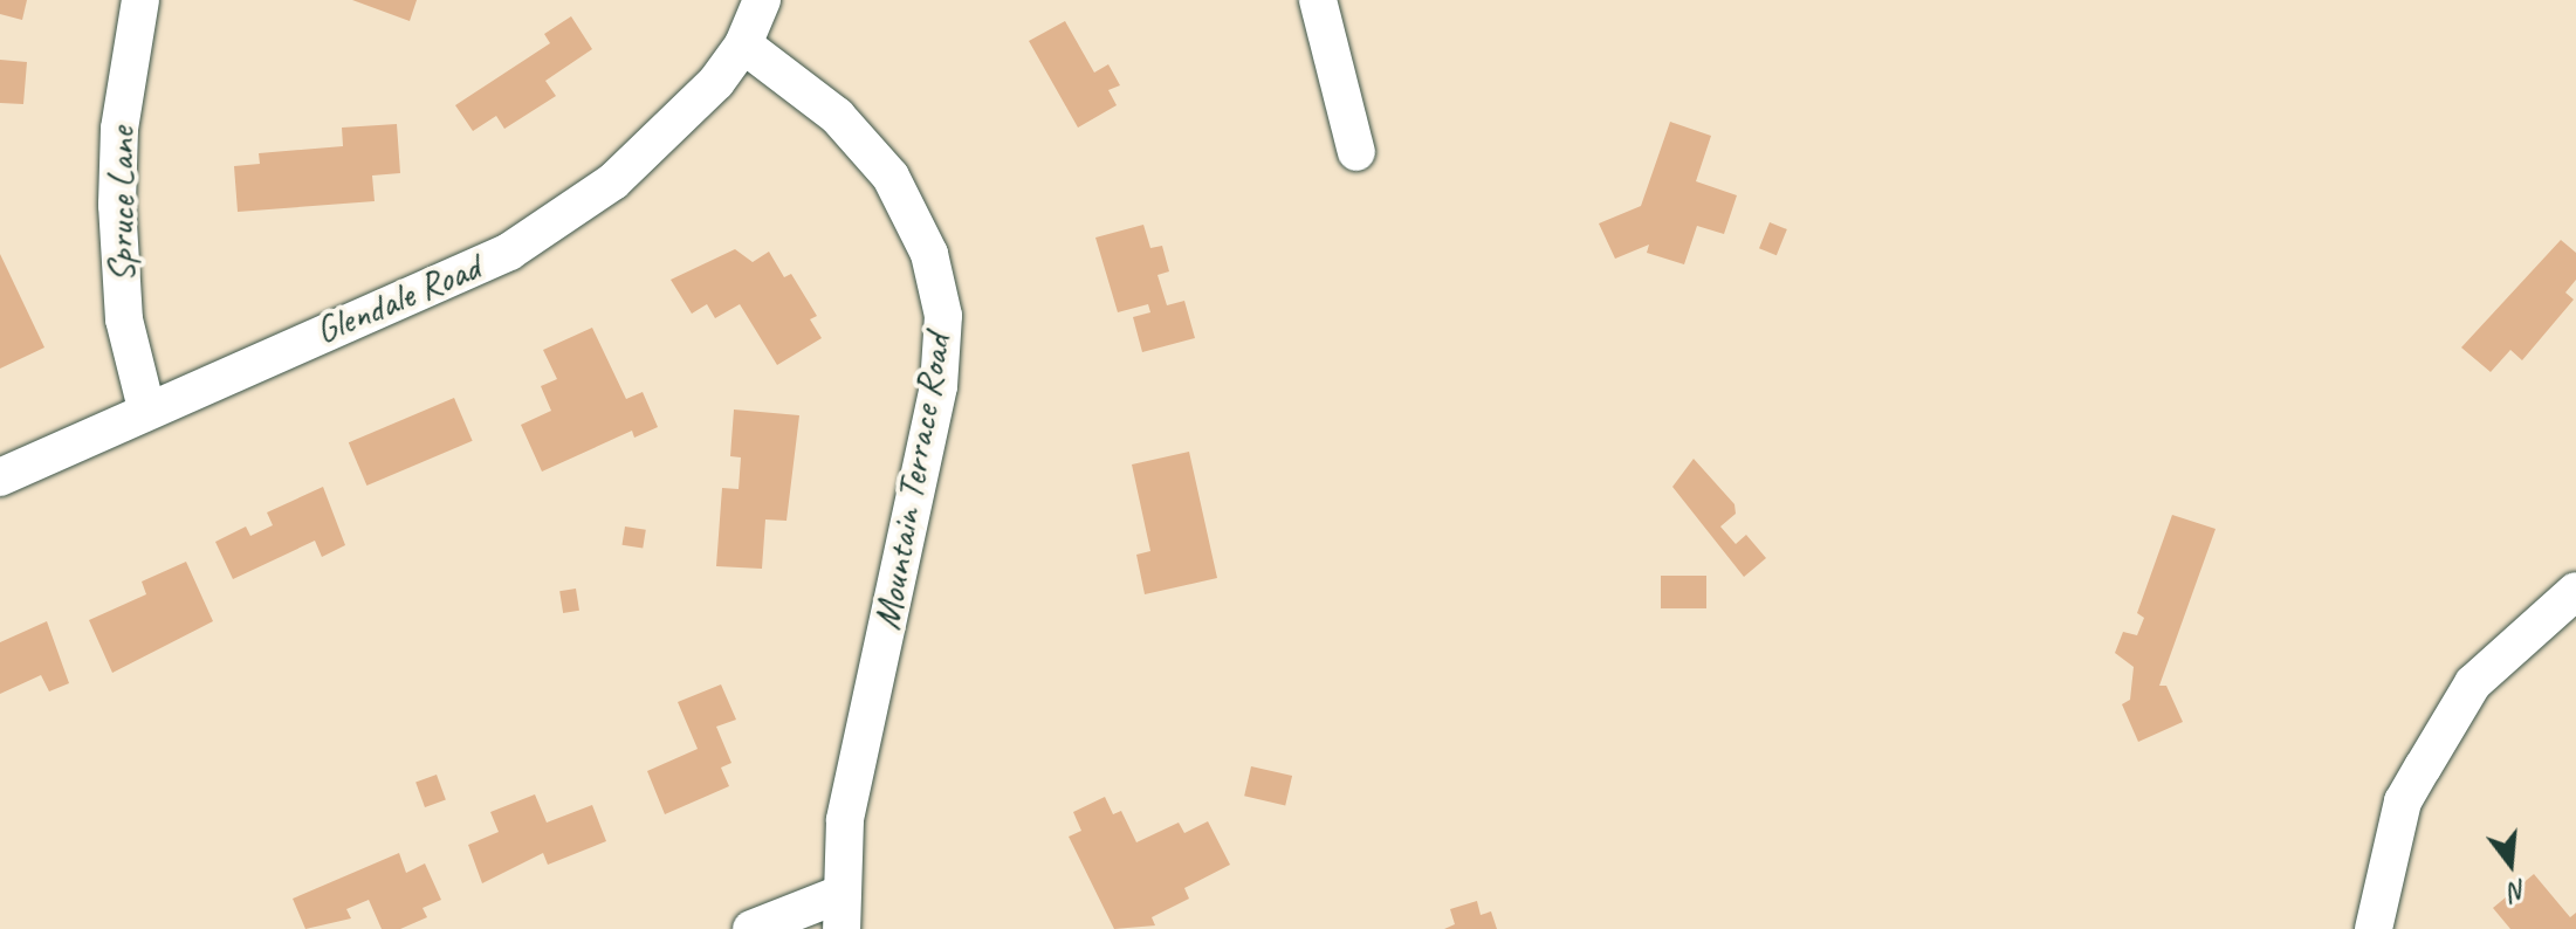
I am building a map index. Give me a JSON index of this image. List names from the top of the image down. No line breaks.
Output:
{"streets":{"street":["Spruce Lane","Glendale Road","Mountain Terrace Road"]},"crossings":[["Spruce Lane","Glendale Road"],["Glendale Road","Mountain Terrace Road"]],"north":"bottom"}
